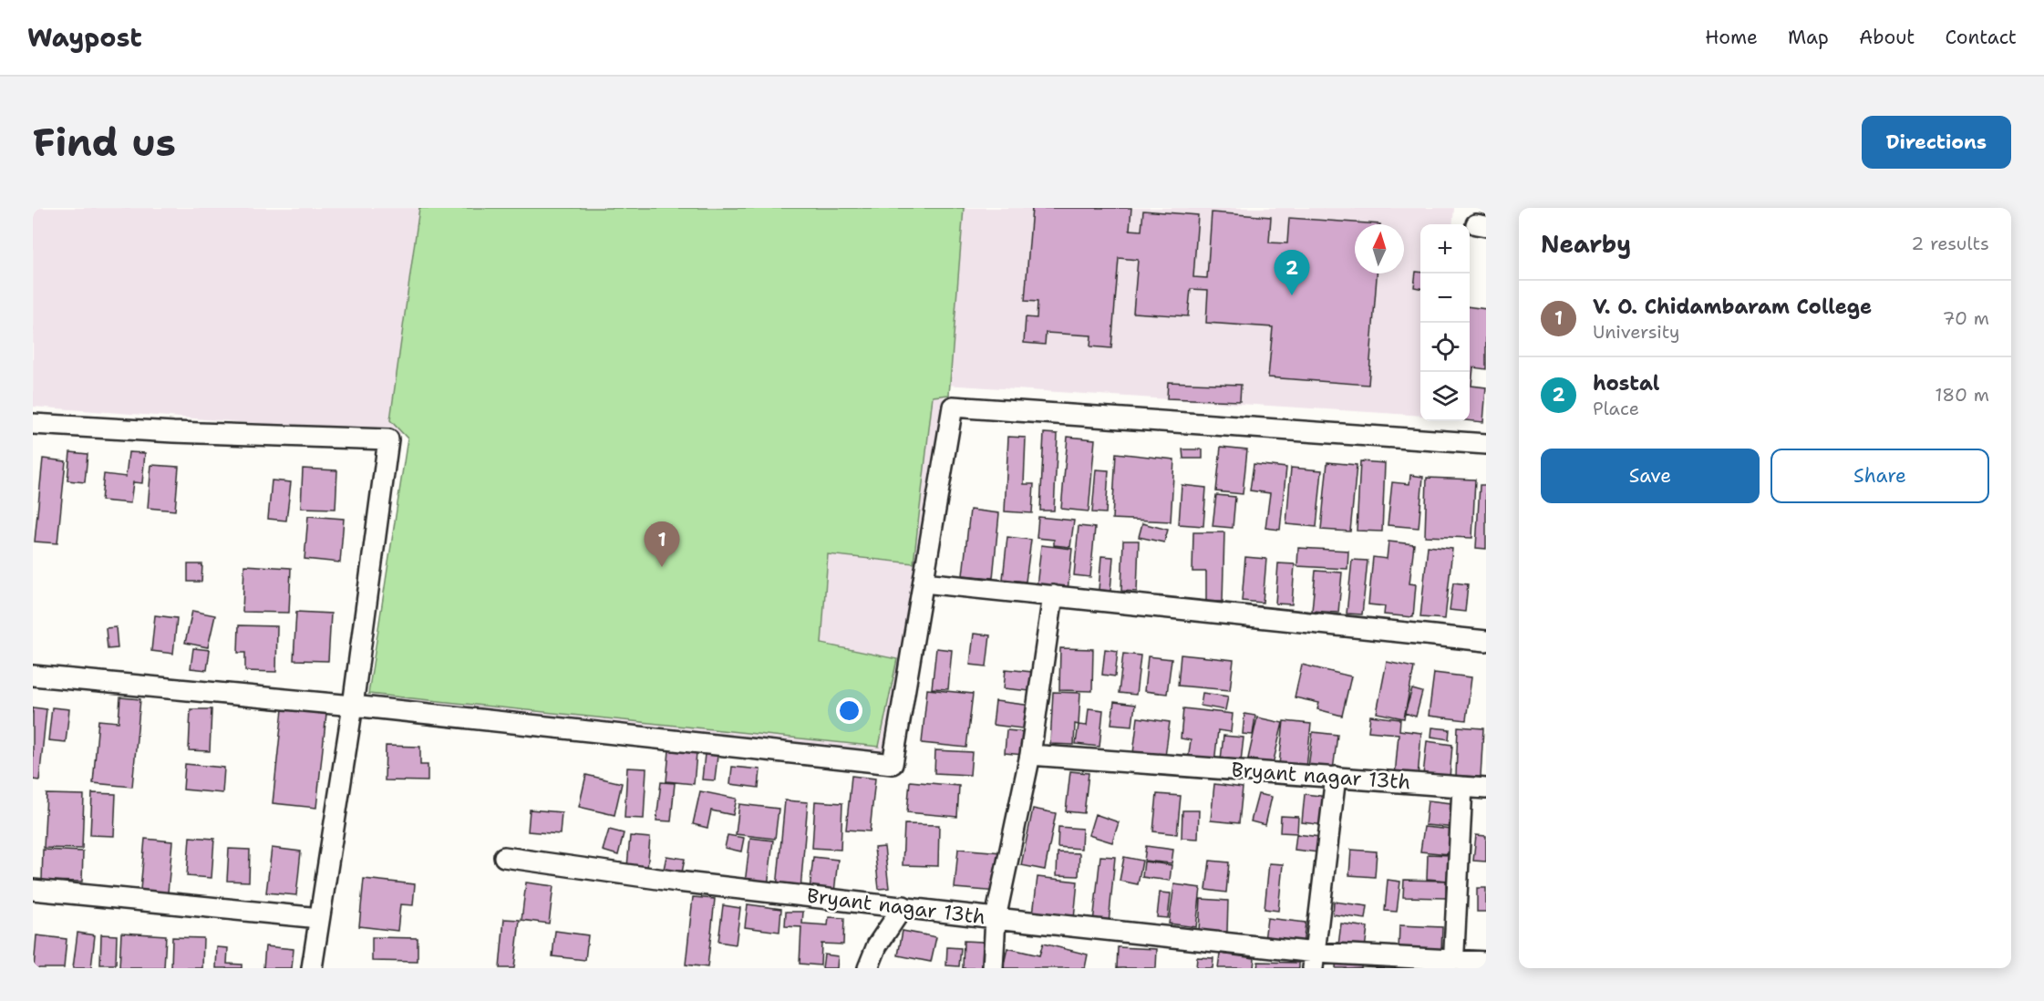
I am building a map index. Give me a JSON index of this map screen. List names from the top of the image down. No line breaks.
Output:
{"streets":{"street":["Bryant nagar 13th"]},"north":"top","page":{"header":"Waypost","nav":["Home","Map","About","Contact"],"buttons":["Directions",["Save","Share"]],"title":"Find us","heading":["Nearby","2 results"],"map_buttons":["+","−"],"pins":["2","1"],"list":[{"mark":"1","name":"V. O. Chidambaram College","note":"University","value":"70 m"},{"mark":"2","name":"hostal","note":"Place","value":"180 m"}]}}
